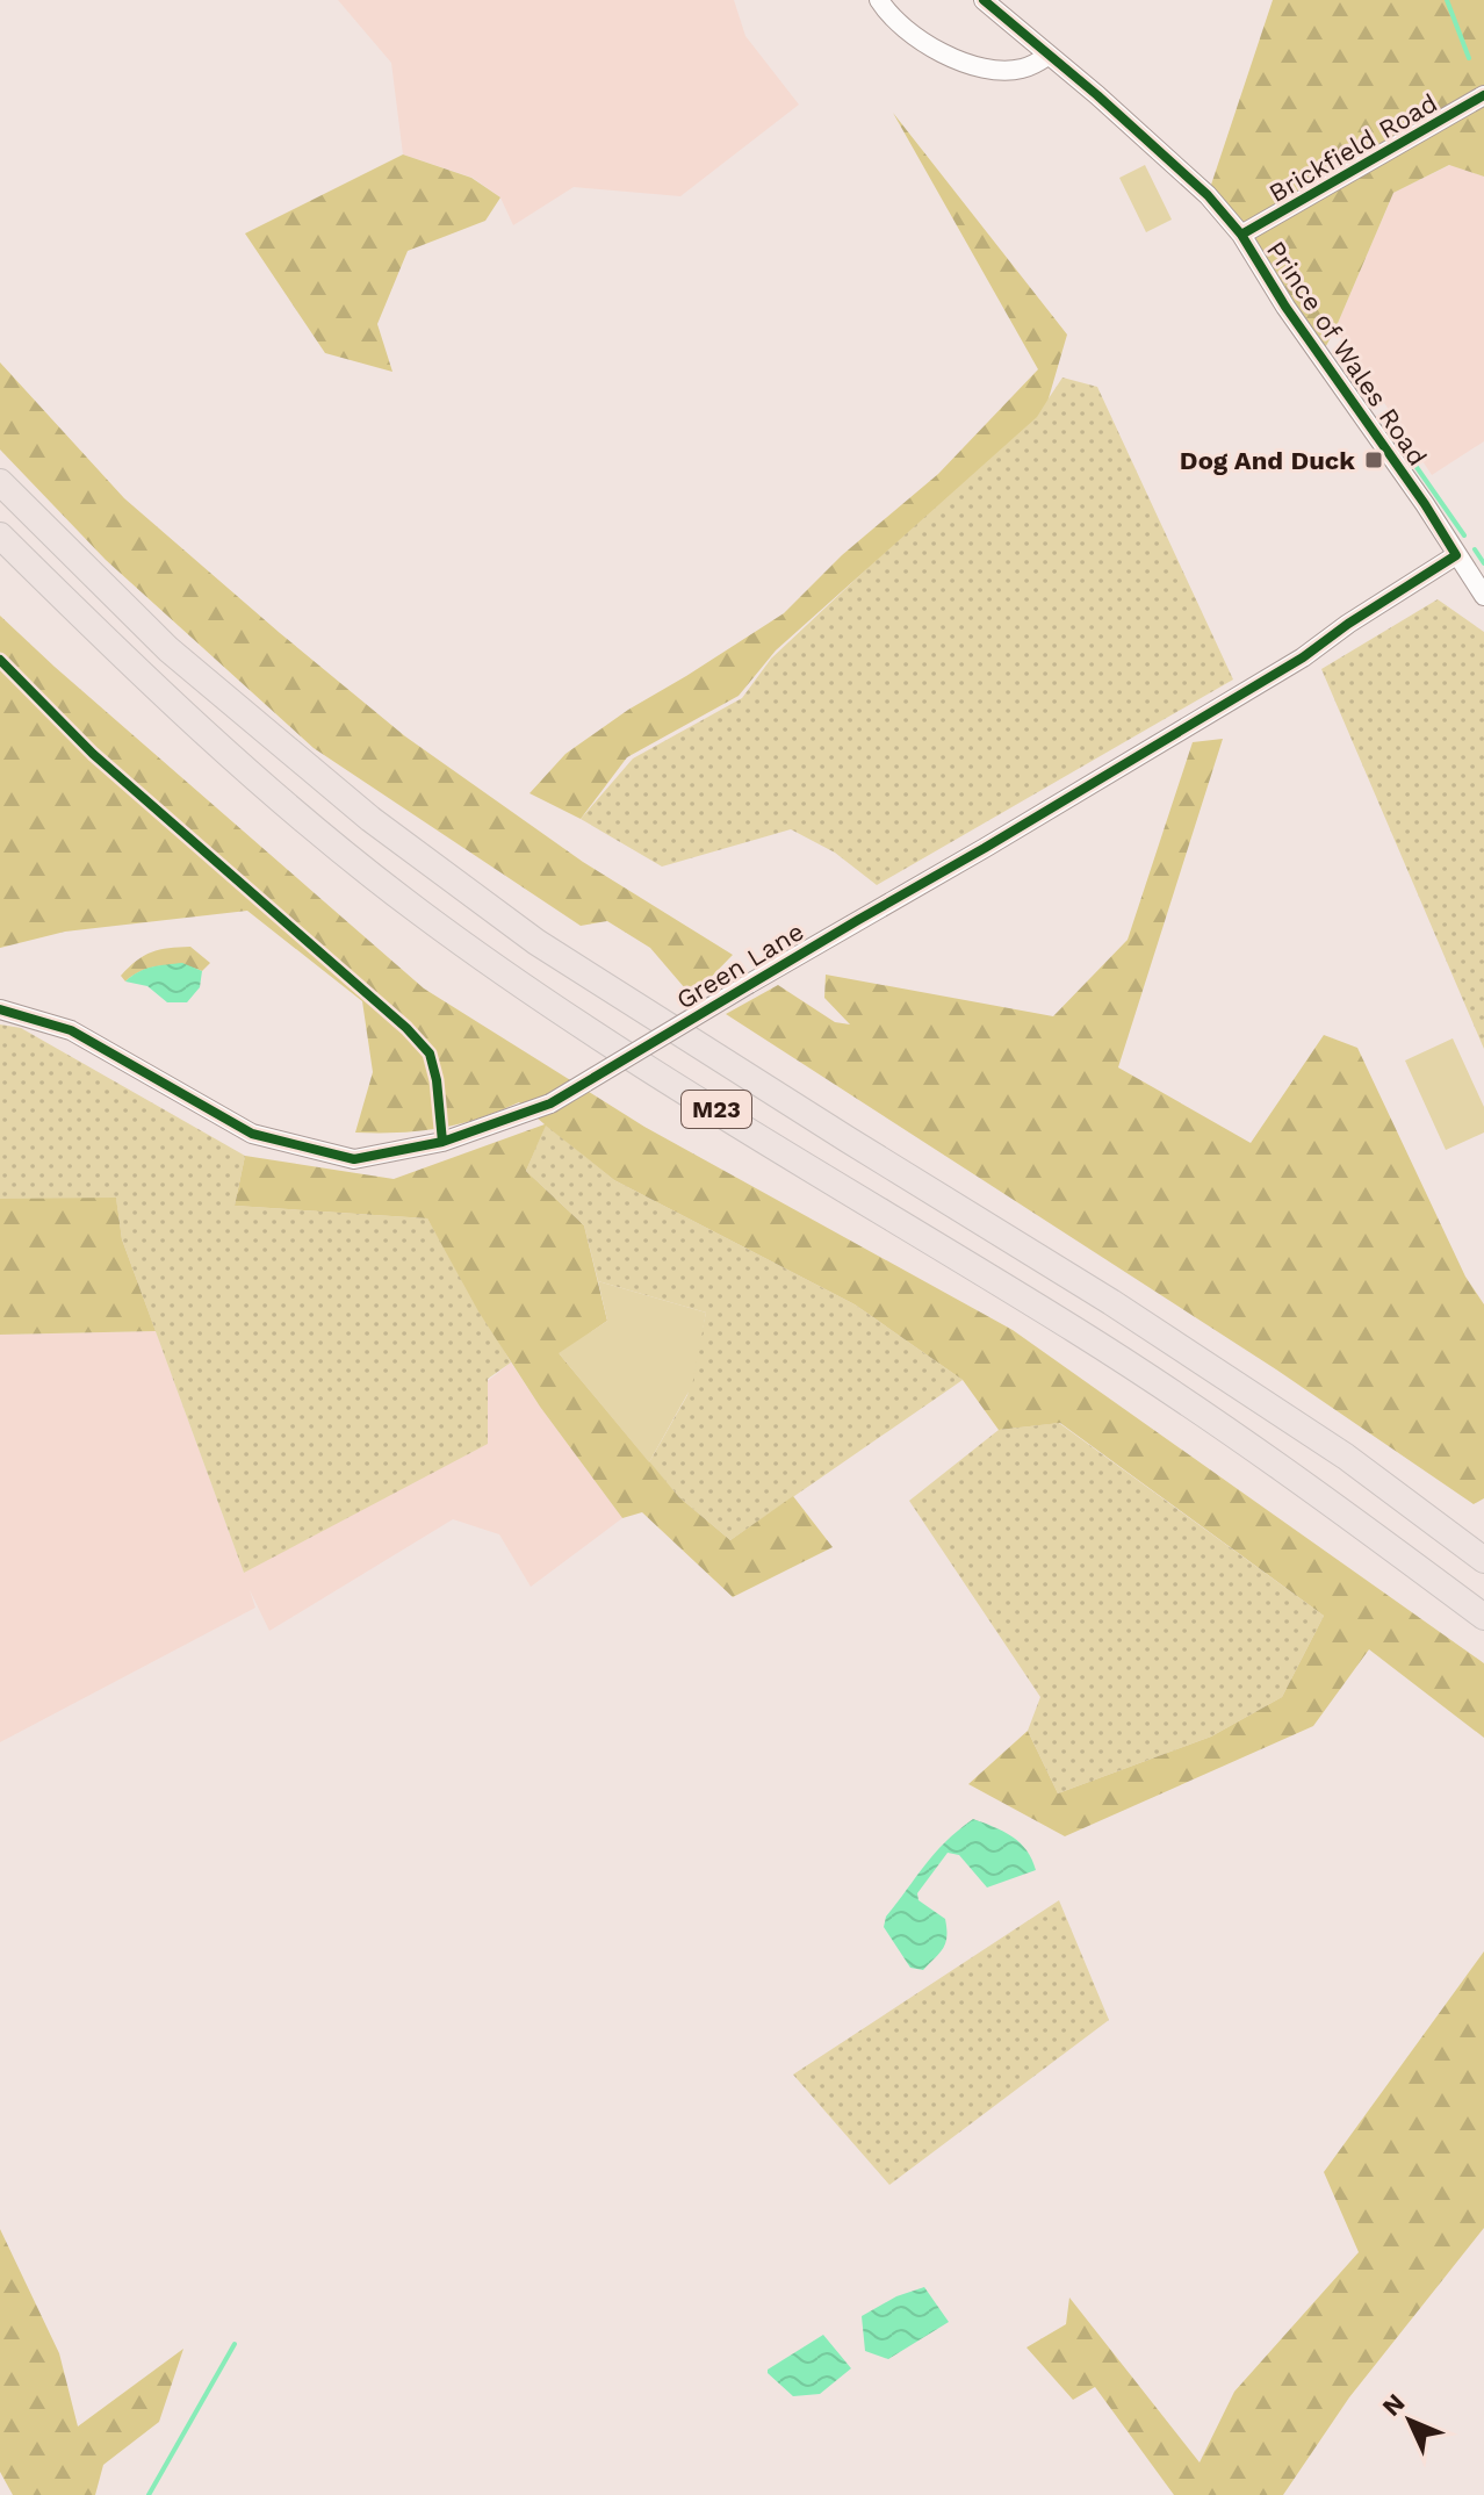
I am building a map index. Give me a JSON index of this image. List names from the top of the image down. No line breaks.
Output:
{"streets":{"highway":["M23"],"street":["Brickfield Road","Prince of Wales Road","Green Lane"]},"crossings":[["Brickfield Road","Prince of Wales Road"],["Prince of Wales Road","Green Lane"]],"places":{"transit":["Dog And Duck"]},"north":"top left"}
